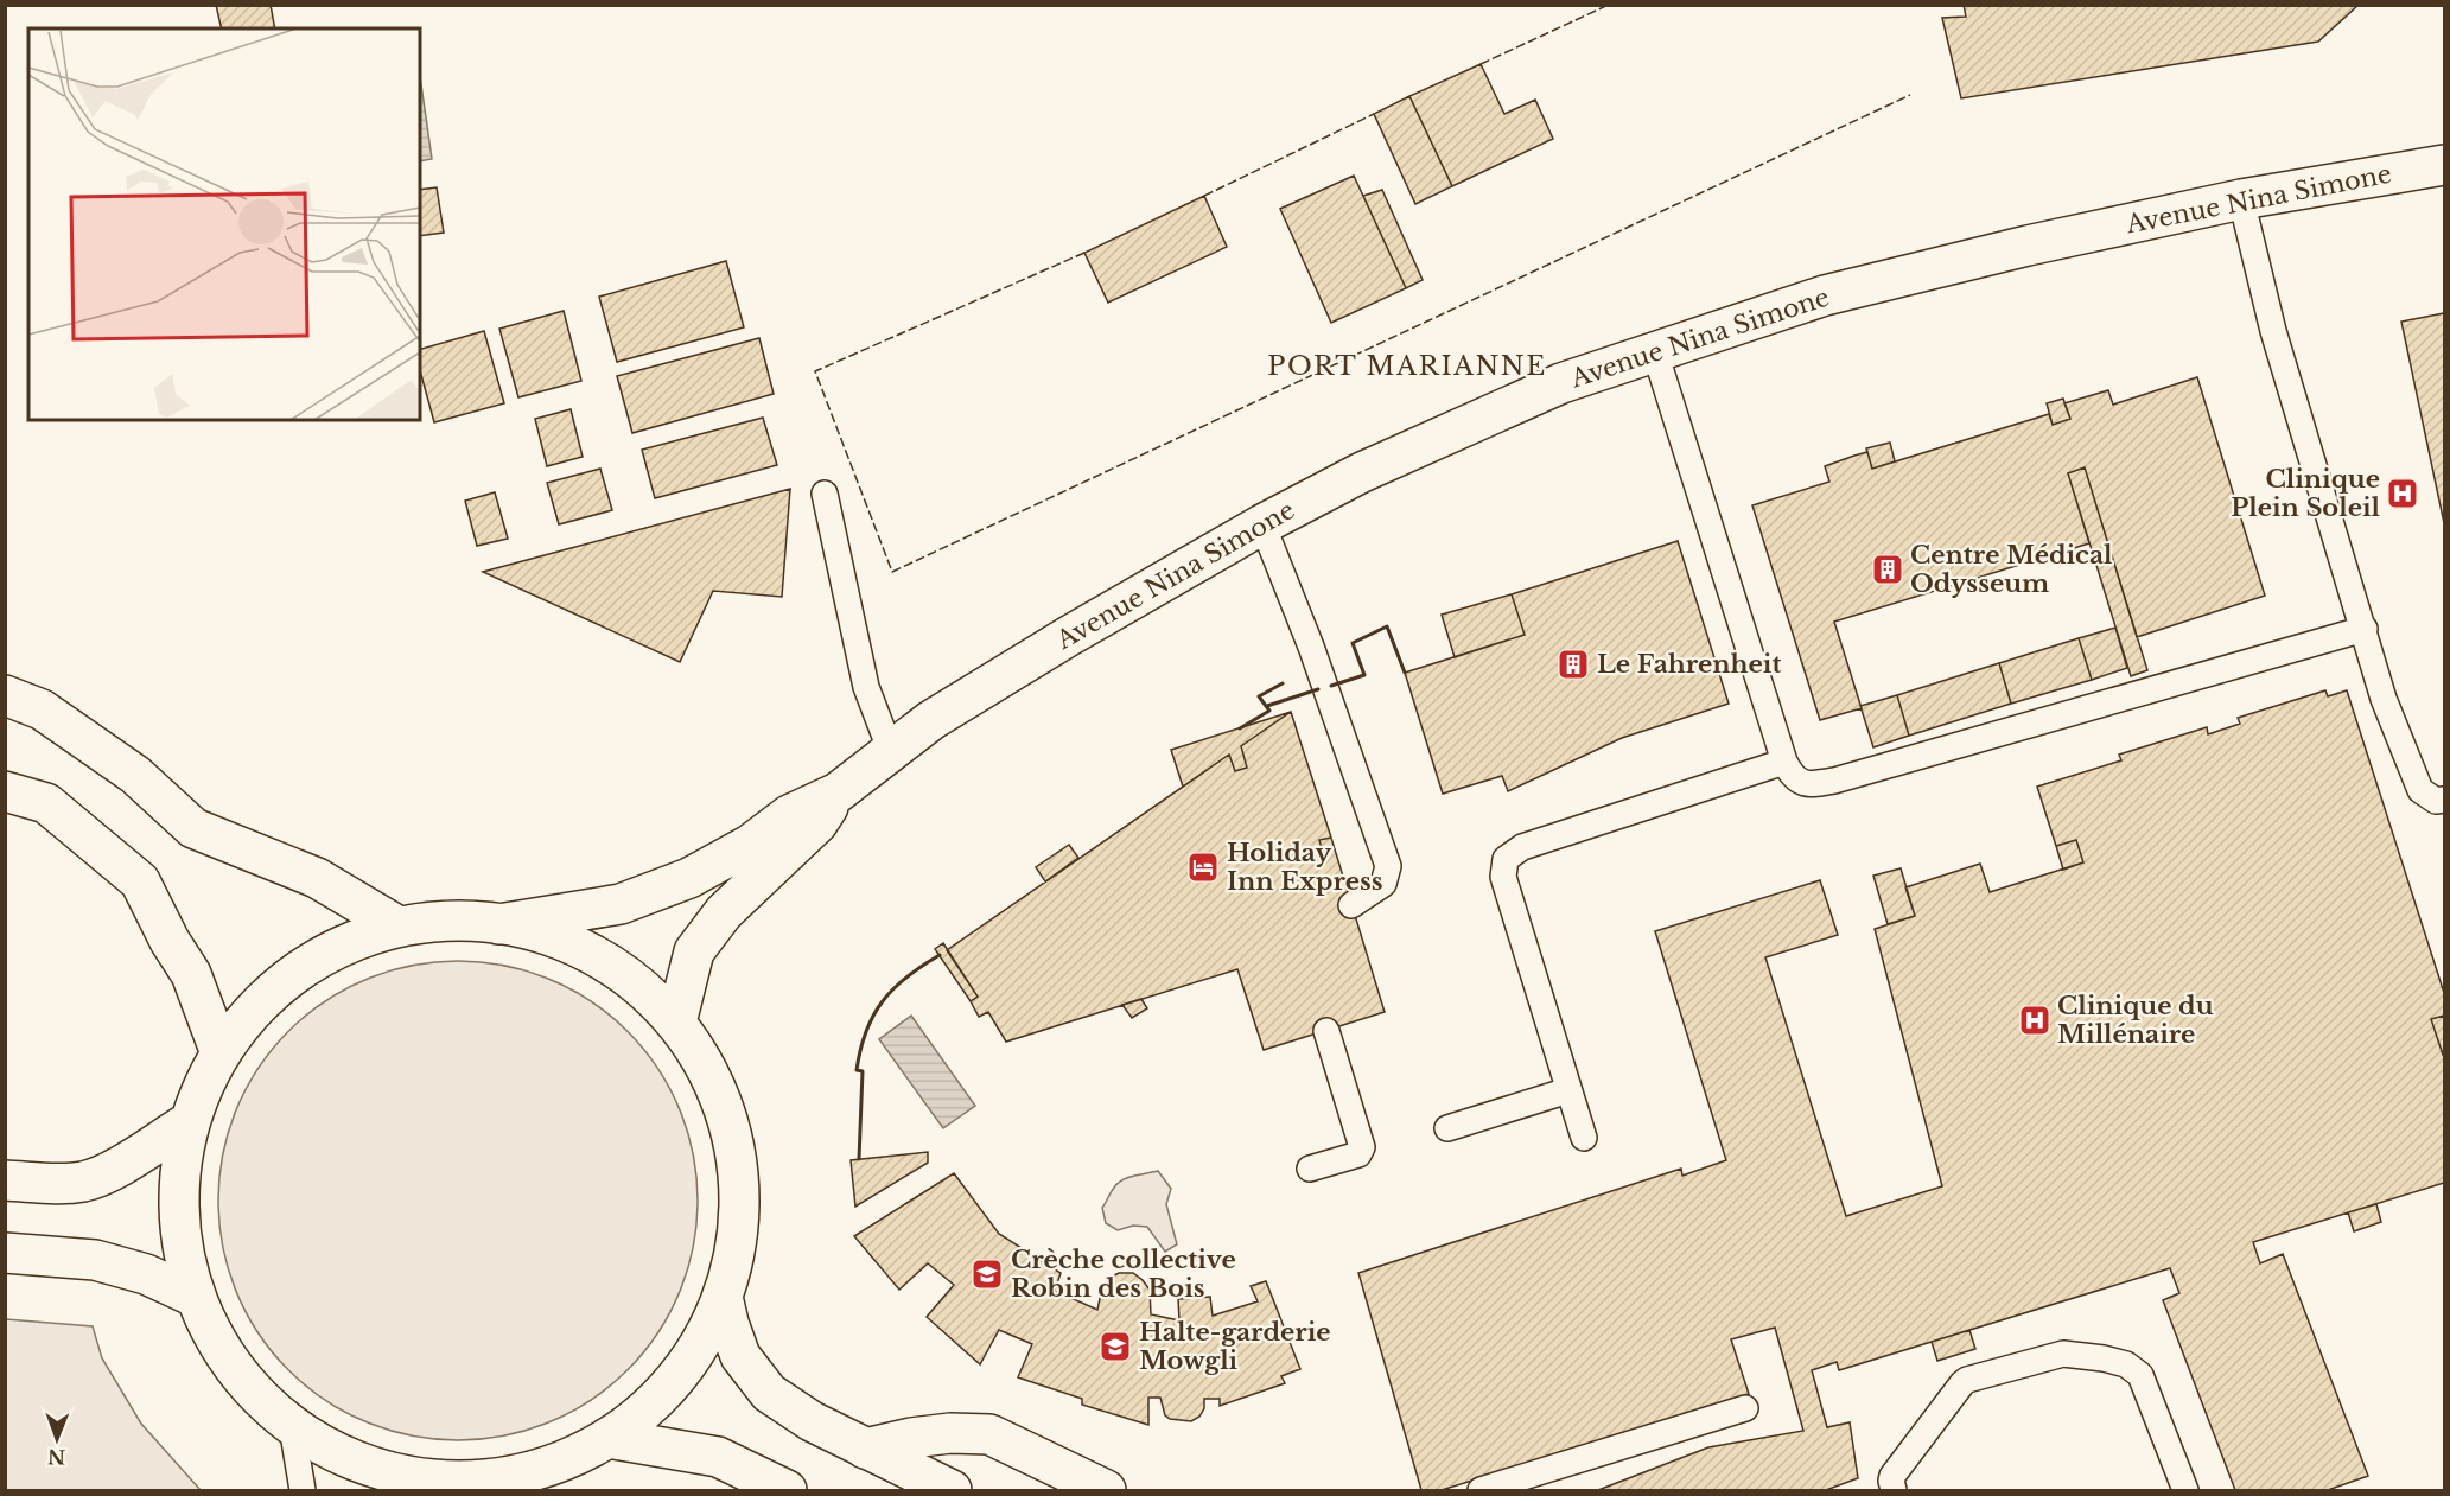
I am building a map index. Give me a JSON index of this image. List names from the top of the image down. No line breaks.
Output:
{"streets":{"street":["Avenue Nina Simone"]},"districts":["PORT MARIANNE"],"places":{"hospital":["Clinique Plein Soleil","Clinique du Millénaire"],"building":["Centre Médical Odysseum","Le Fahrenheit"],"hotel":["Holiday Inn Express"],"school or university":["Crèche collective Robin des Bois","Halte-garderie Mowgli"]},"north":"bottom"}
